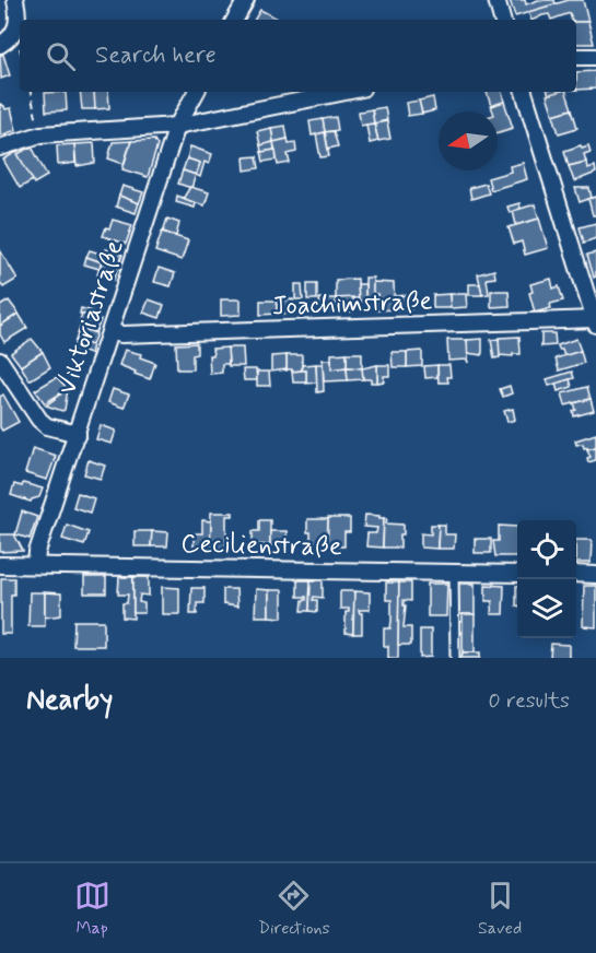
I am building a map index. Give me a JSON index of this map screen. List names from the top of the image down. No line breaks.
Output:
{"streets":{"street":["Joachimstraße","Viktoriastraße","Cecilienstraße"]},"crossings":[["Joachimstraße","Viktoriastraße"],["Viktoriastraße","Cecilienstraße"]],"north":"left","page":{"search":"Search here","heading":["Nearby","0 results"],"nav":["Map","Directions","Saved"]}}
